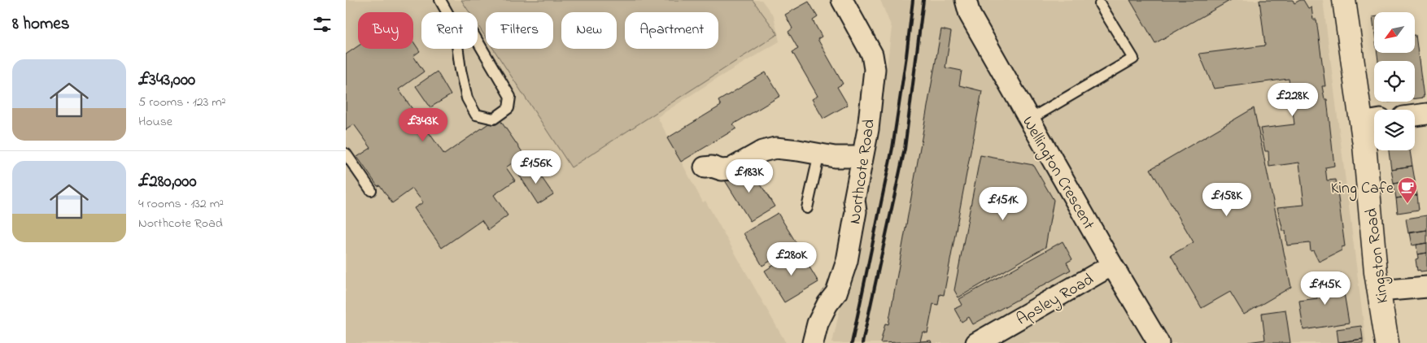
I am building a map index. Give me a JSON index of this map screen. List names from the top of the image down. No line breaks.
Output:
{"streets":{"main road":["Kingston Road"],"street":["Northcote Road","Wellington Crescent","Apsley Road"]},"crossings":[["Wellington Crescent","Apsley Road"]],"places":{"cafe":["King Cafe"]},"north":"bottom left","page":{"heading":"8 homes","chip":["Buy","Rent","Filters","New","Apartment"],"list":[{"name":"£343,000","note":"5 rooms · 123 m² · House"},{"name":"£280,000","note":"4 rooms · 132 m² · Northcote Road"}],"price":["£228K","£343K","£156K","£183K","£158K","£151K","£280K","£145K"]}}
